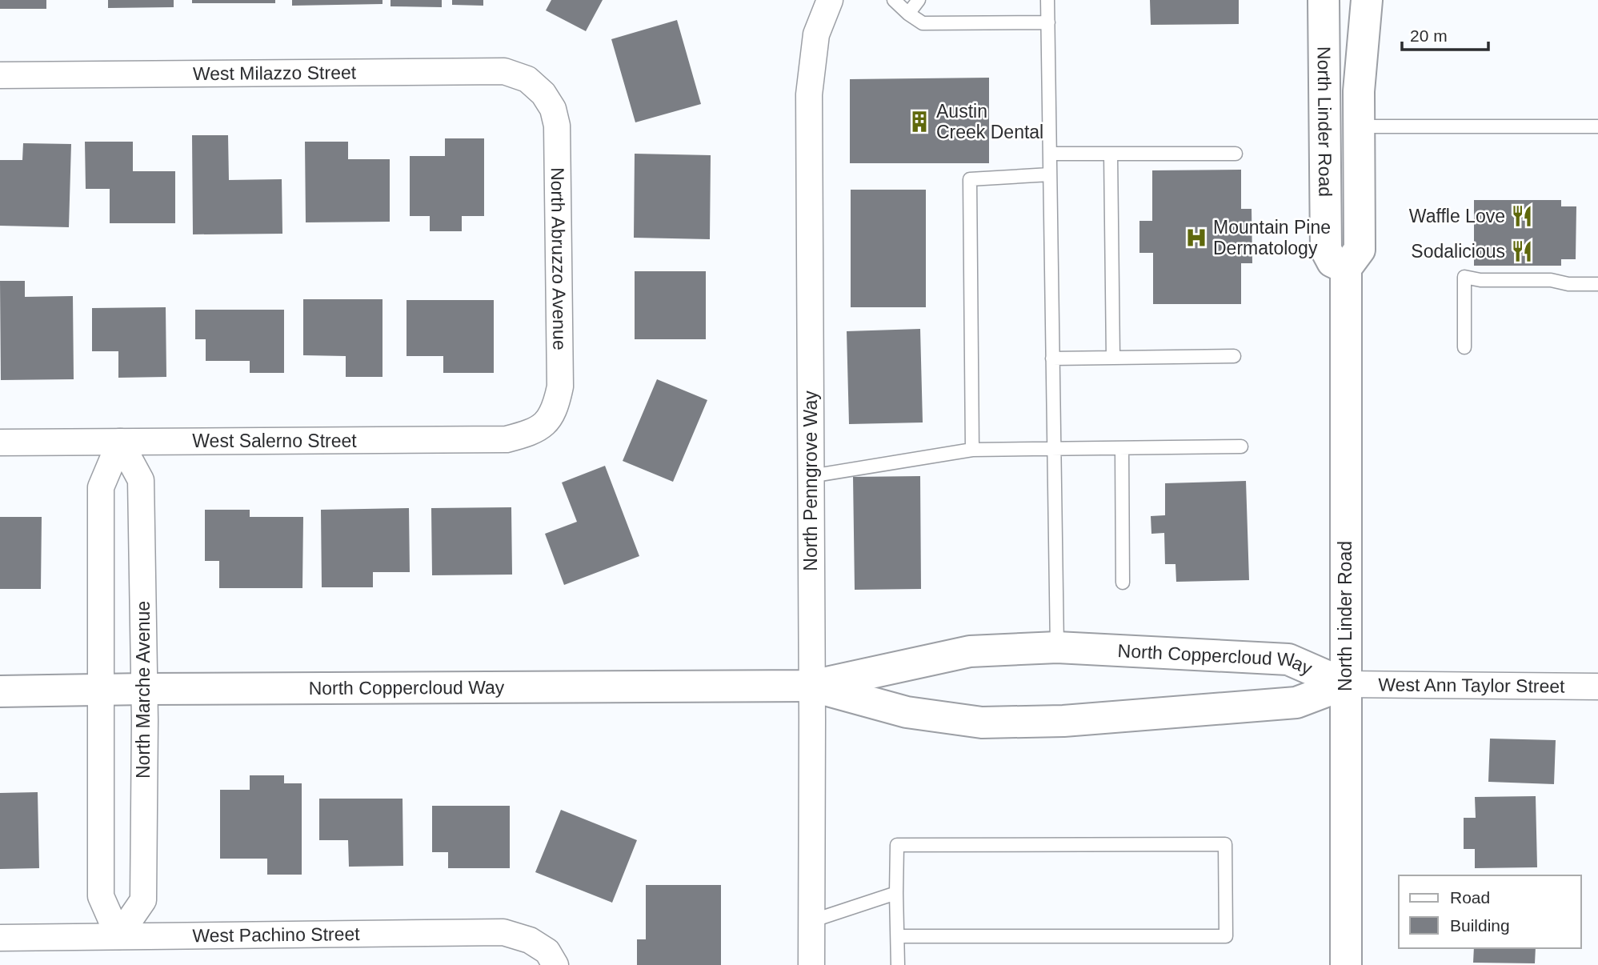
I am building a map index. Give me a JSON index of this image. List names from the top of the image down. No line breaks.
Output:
{"streets":{"street":["West Milazzo Street","North Linder Road","North Abruzzo Avenue","West Salerno Street","North Penngrove Way","North Coppercloud Way","West Ann Taylor Street","North Marche Avenue","West Pachino Street"]},"crossings":[["West Milazzo Street","North Abruzzo Avenue"],["North Linder Road","North Coppercloud Way"],["North Linder Road","West Ann Taylor Street"],["North Abruzzo Avenue","West Salerno Street"],["West Salerno Street","North Marche Avenue"],["North Penngrove Way","North Coppercloud Way"],["North Coppercloud Way","West Ann Taylor Street"],["North Coppercloud Way","North Marche Avenue"],["North Marche Avenue","West Pachino Street"]],"places":{"building":["Austin Creek Dental"],"restaurant":["Waffle Love","Sodalicious"],"hospital":["Mountain Pine Dermatology"]},"legend":["Road","Building"],"scale_bar":"20 m"}
